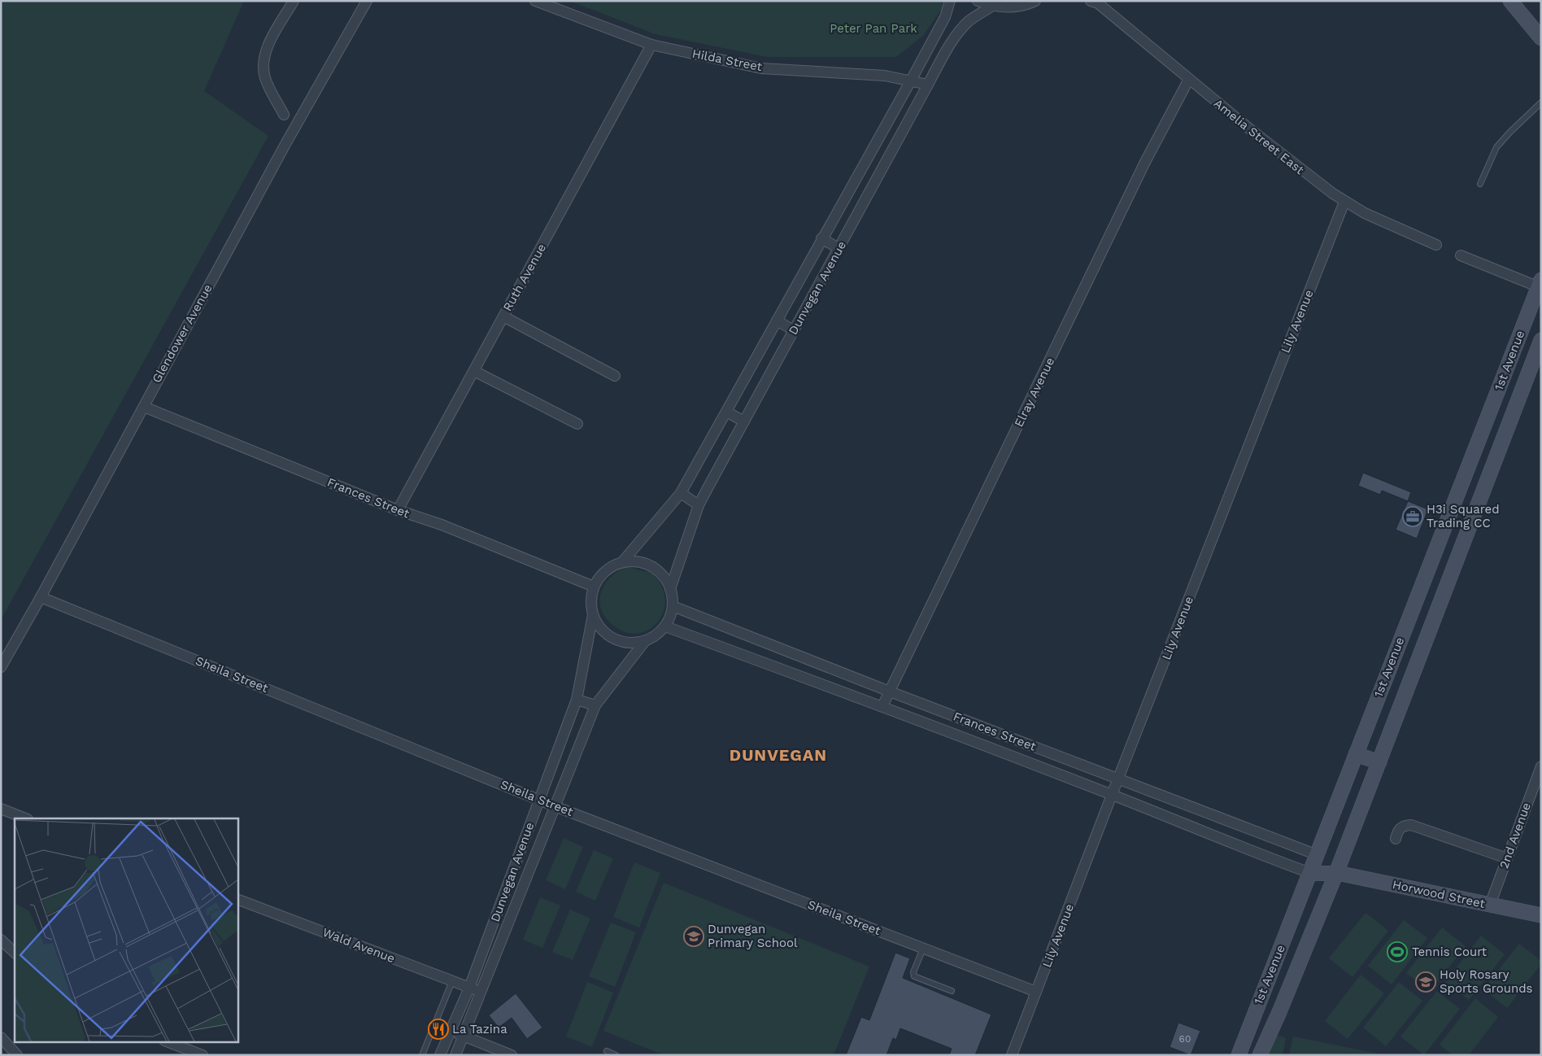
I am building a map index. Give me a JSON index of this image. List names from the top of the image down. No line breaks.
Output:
{"streets":{"main road":["1st Avenue","Horwood Street"],"street":["Hilda Street","Amelia Street East","Ruth Avenue","Dunvegan Avenue","Lily Avenue","Glendower Avenue","Elray Avenue","Frances Street","Sheila Street","2nd Avenue","Wald Avenue"]},"crossings":[["Hilda Street","Ruth Avenue"],["Hilda Street","Dunvegan Avenue"],["Amelia Street East","Lily Avenue"],["Amelia Street East","Elray Avenue"],["Ruth Avenue","Frances Street"],["Dunvegan Avenue","Frances Street"],["Dunvegan Avenue","Sheila Street"],["Dunvegan Avenue","Wald Avenue"],["Lily Avenue","Frances Street"],["Lily Avenue","Sheila Street"],["Glendower Avenue","Frances Street"],["Glendower Avenue","Sheila Street"],["1st Avenue","Frances Street"],["1st Avenue","Horwood Street"],["Elray Avenue","Frances Street"],["Frances Street","Horwood Street"],["2nd Avenue","Horwood Street"]],"districts":["DUNVEGAN"],"parks":["Peter Pan Park"],"places":{"office":["H3i Squared Trading CC"],"school or university":["Dunvegan Primary School","Holy Rosary Sports Grounds"],"sports":["Tennis Court"],"restaurant":["La Tazina"]},"house_numbers":["60"]}
